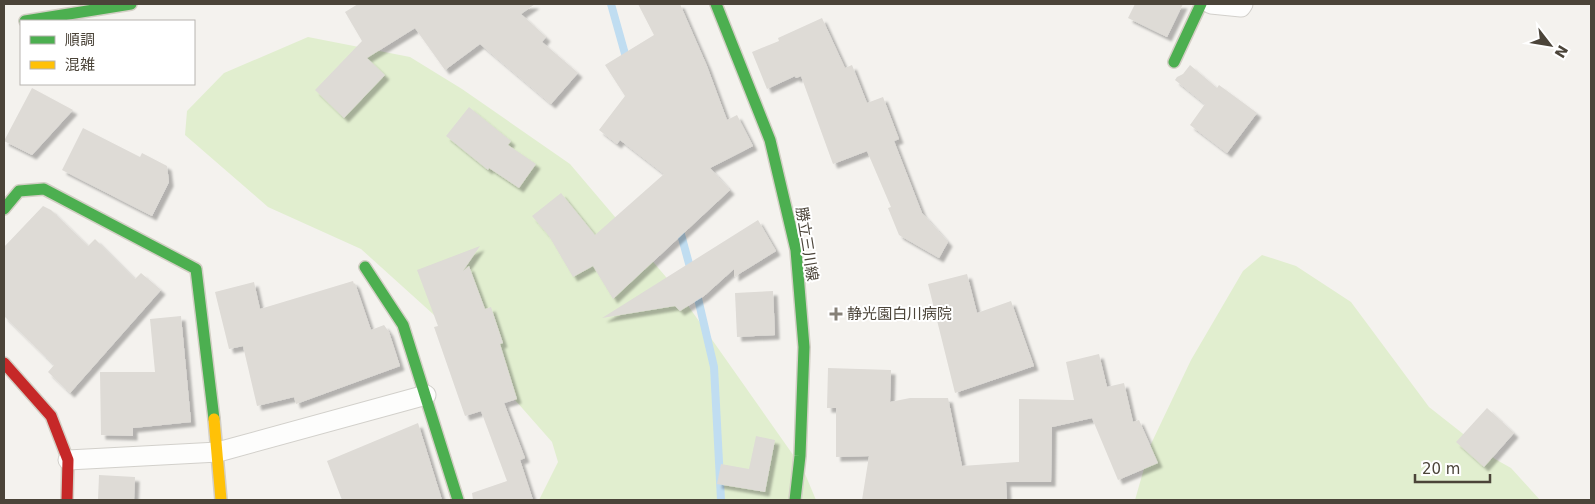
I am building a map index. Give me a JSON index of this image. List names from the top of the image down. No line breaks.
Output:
{"streets":{"street":["勝立三川線"]},"places":{"health":["静光園白川病院"]},"legend":["順調","混雑"],"scale_bar":"20 m","north":"bottom right"}
